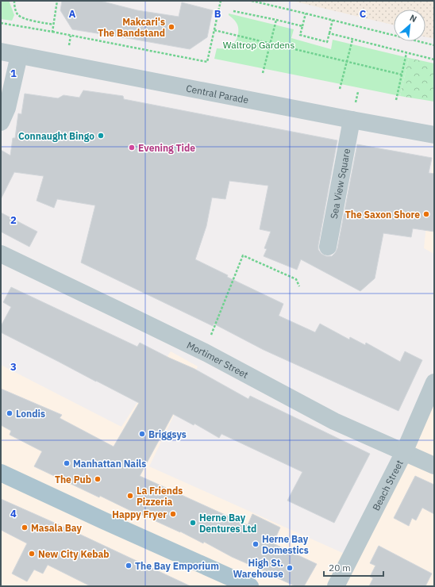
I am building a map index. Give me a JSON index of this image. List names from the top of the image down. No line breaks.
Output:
{"streets":{"street":["Central Parade","Sea View Square","Mortimer Street","Beach Street"]},"crossings":[["Central Parade","Sea View Square"],["Mortimer Street","Beach Street"]],"parks":["Waltrop Gardens"],"places":["Makcari's The Bandstand","Connaught Bingo","Evening Tide","The Saxon Shore","Londis","Briggsys","Manhattan Nails","The Pub","La Friends Pizzeria","Happy Fryer","Herne Bay Dentures Ltd","Masala Bay","Herne Bay Domestics","New City Kebab","The Bay Emporium","High St. Warehouse"],"scale_bar":"20 m","north":"top right","grid":{"columns":["A","B","C"],"rows":["1","2","3","4"]}}
